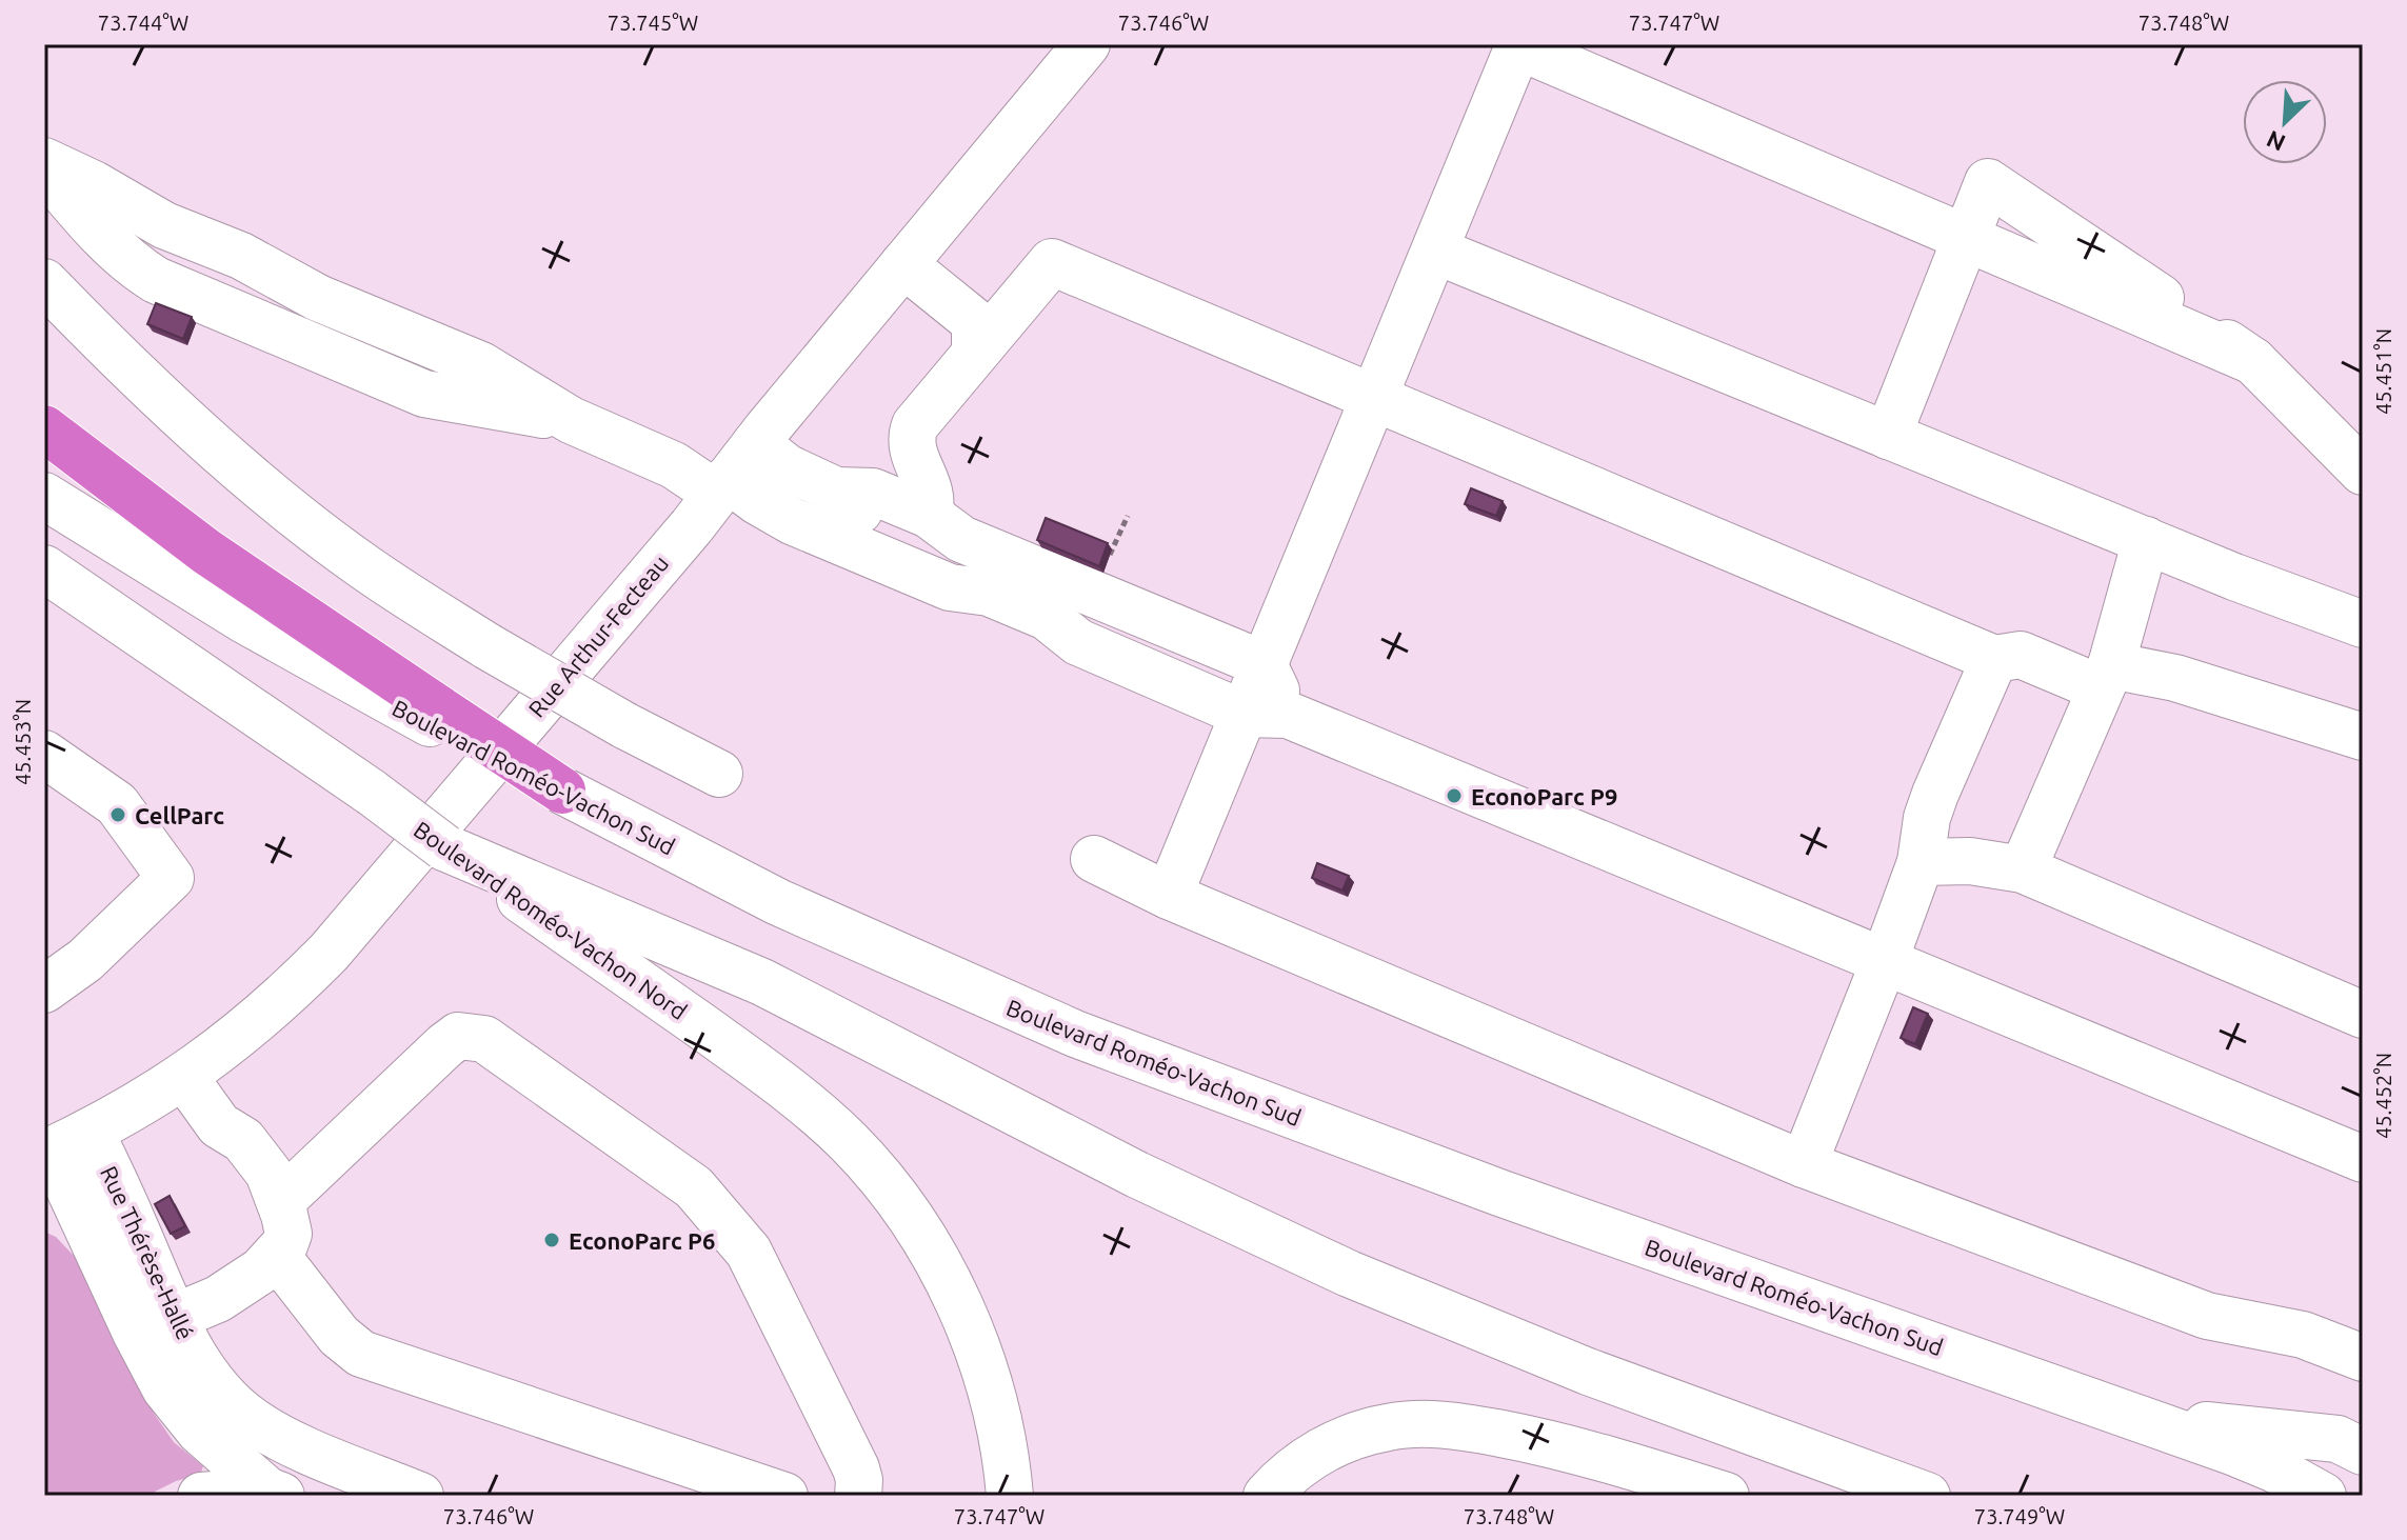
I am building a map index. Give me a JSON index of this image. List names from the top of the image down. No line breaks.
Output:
{"streets":{"street":["Rue Arthur-Fecteau","Boulevard Roméo-Vachon Sud","Boulevard Roméo-Vachon Nord","Rue Thérèse-Hallé"]},"crossings":[["Rue Arthur-Fecteau","Rue Thérèse-Hallé"]],"places":["EconoParc P9","CellParc","EconoParc P6"],"north":"bottom left","coordinates":["73.744°W","73.745°W","73.746°W","73.747°W","73.748°W","45.451°N","45.453°N","45.452°N","73.749°W"]}
